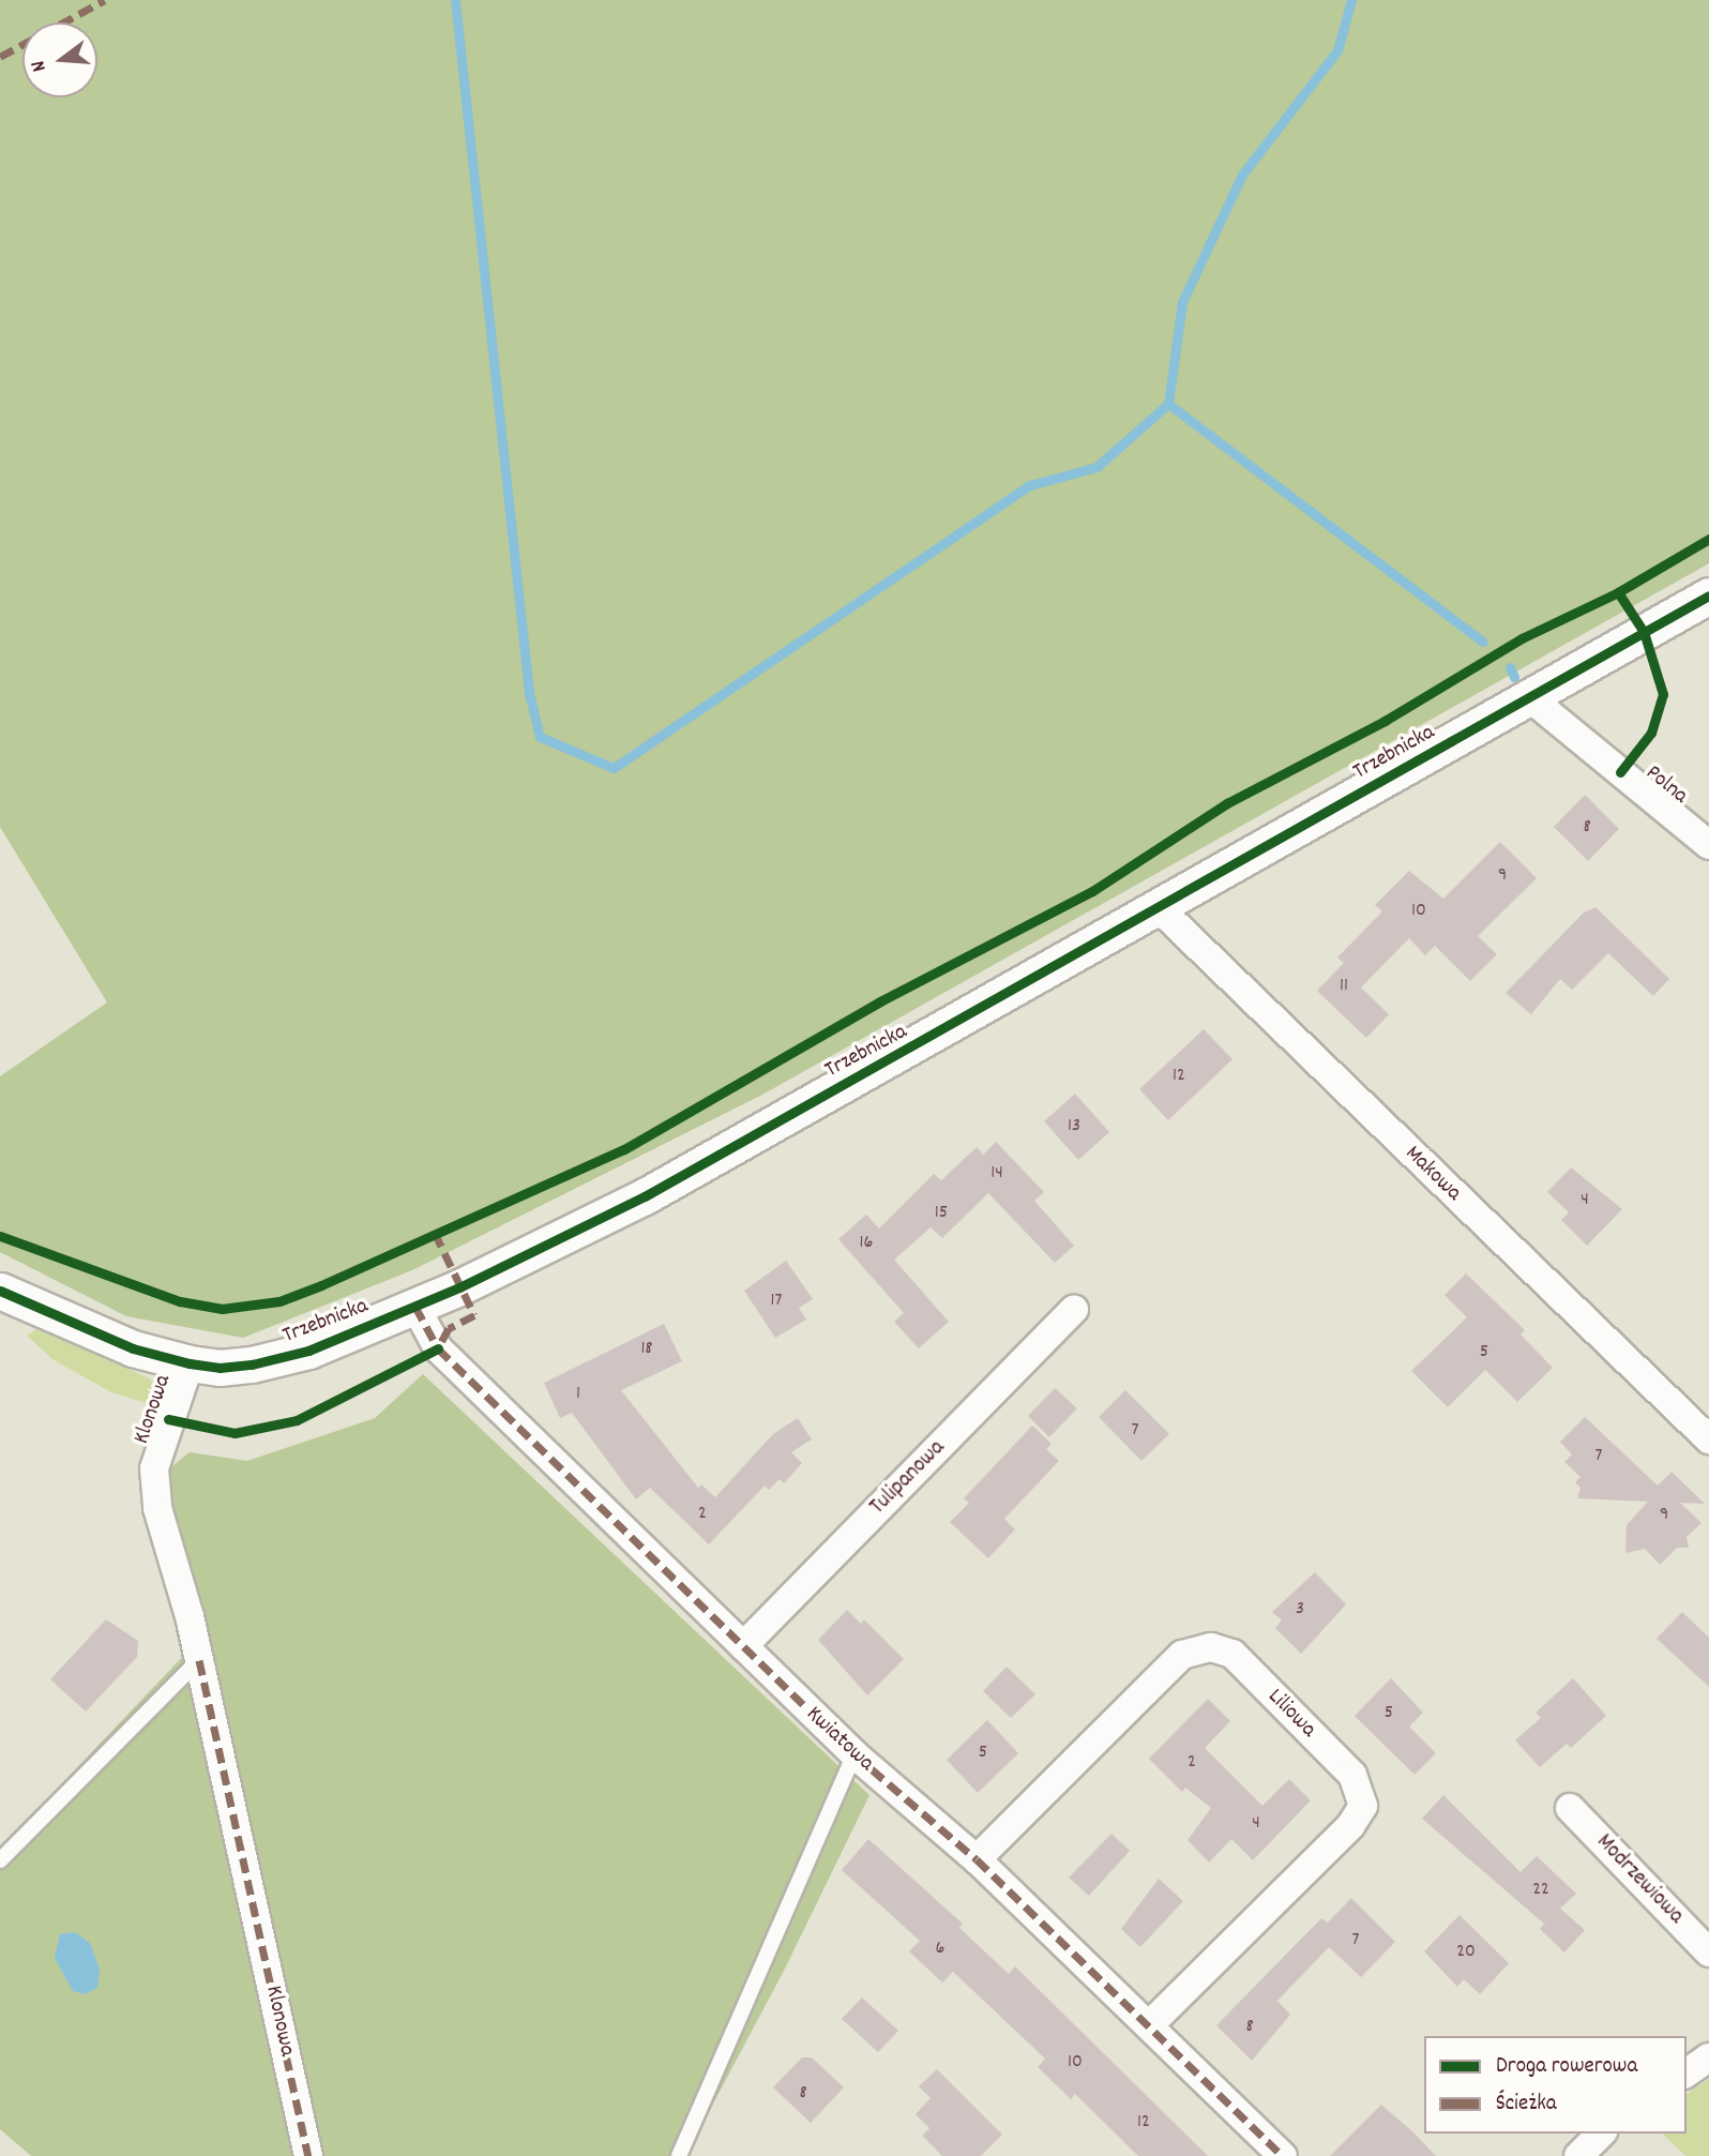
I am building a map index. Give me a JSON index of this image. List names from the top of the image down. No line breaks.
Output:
{"streets":{"street":["Trzebnicka","Polna","Makowa","Klonowa","Tulipanowa","Liliowa","Kwiatowa","Modrzewiowa"]},"crossings":[["Trzebnicka","Polna"],["Trzebnicka","Makowa"],["Trzebnicka","Klonowa"],["Trzebnicka","Kwiatowa"],["Tulipanowa","Kwiatowa"],["Liliowa","Kwiatowa"]],"house_numbers":["8","9","10","11","12","13","14","4","15","16","17","18","5","1","7","7","2","9","3","5","5","2","4","22","7","6","20","8","10","8","12"],"legend":["Droga rowerowa","Ścieżka"],"north":"left"}
